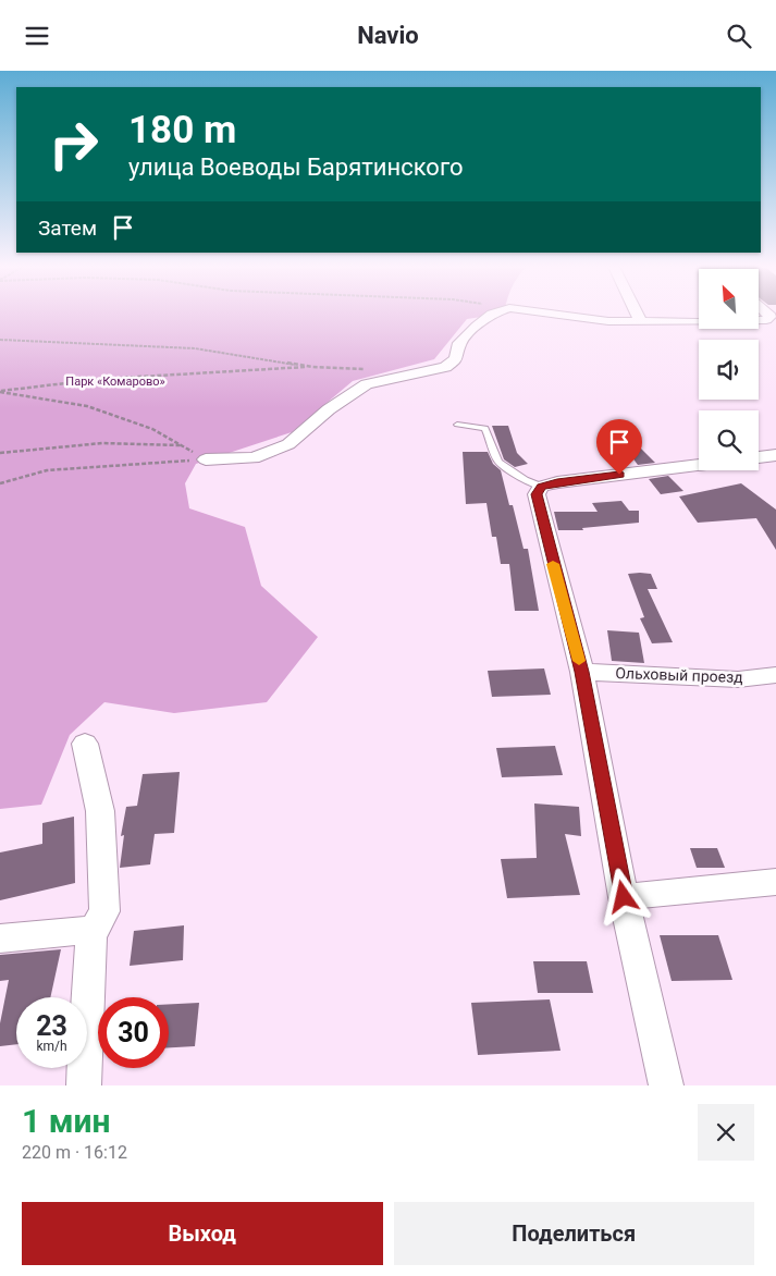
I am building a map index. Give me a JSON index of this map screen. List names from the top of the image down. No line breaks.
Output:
{"streets":{"street":["Ольховый проезд"]},"parks":["Парк «Комарово»"],"north":"top left","page":{"header":"Navio","turn":["180 m","улица Воеводы Барятинского"],"then":"Затем","speed":"23 km/h","limit":"30","heading":["1 мин","220 m · 16:12"],"buttons":["Выход","Поделиться"]}}
